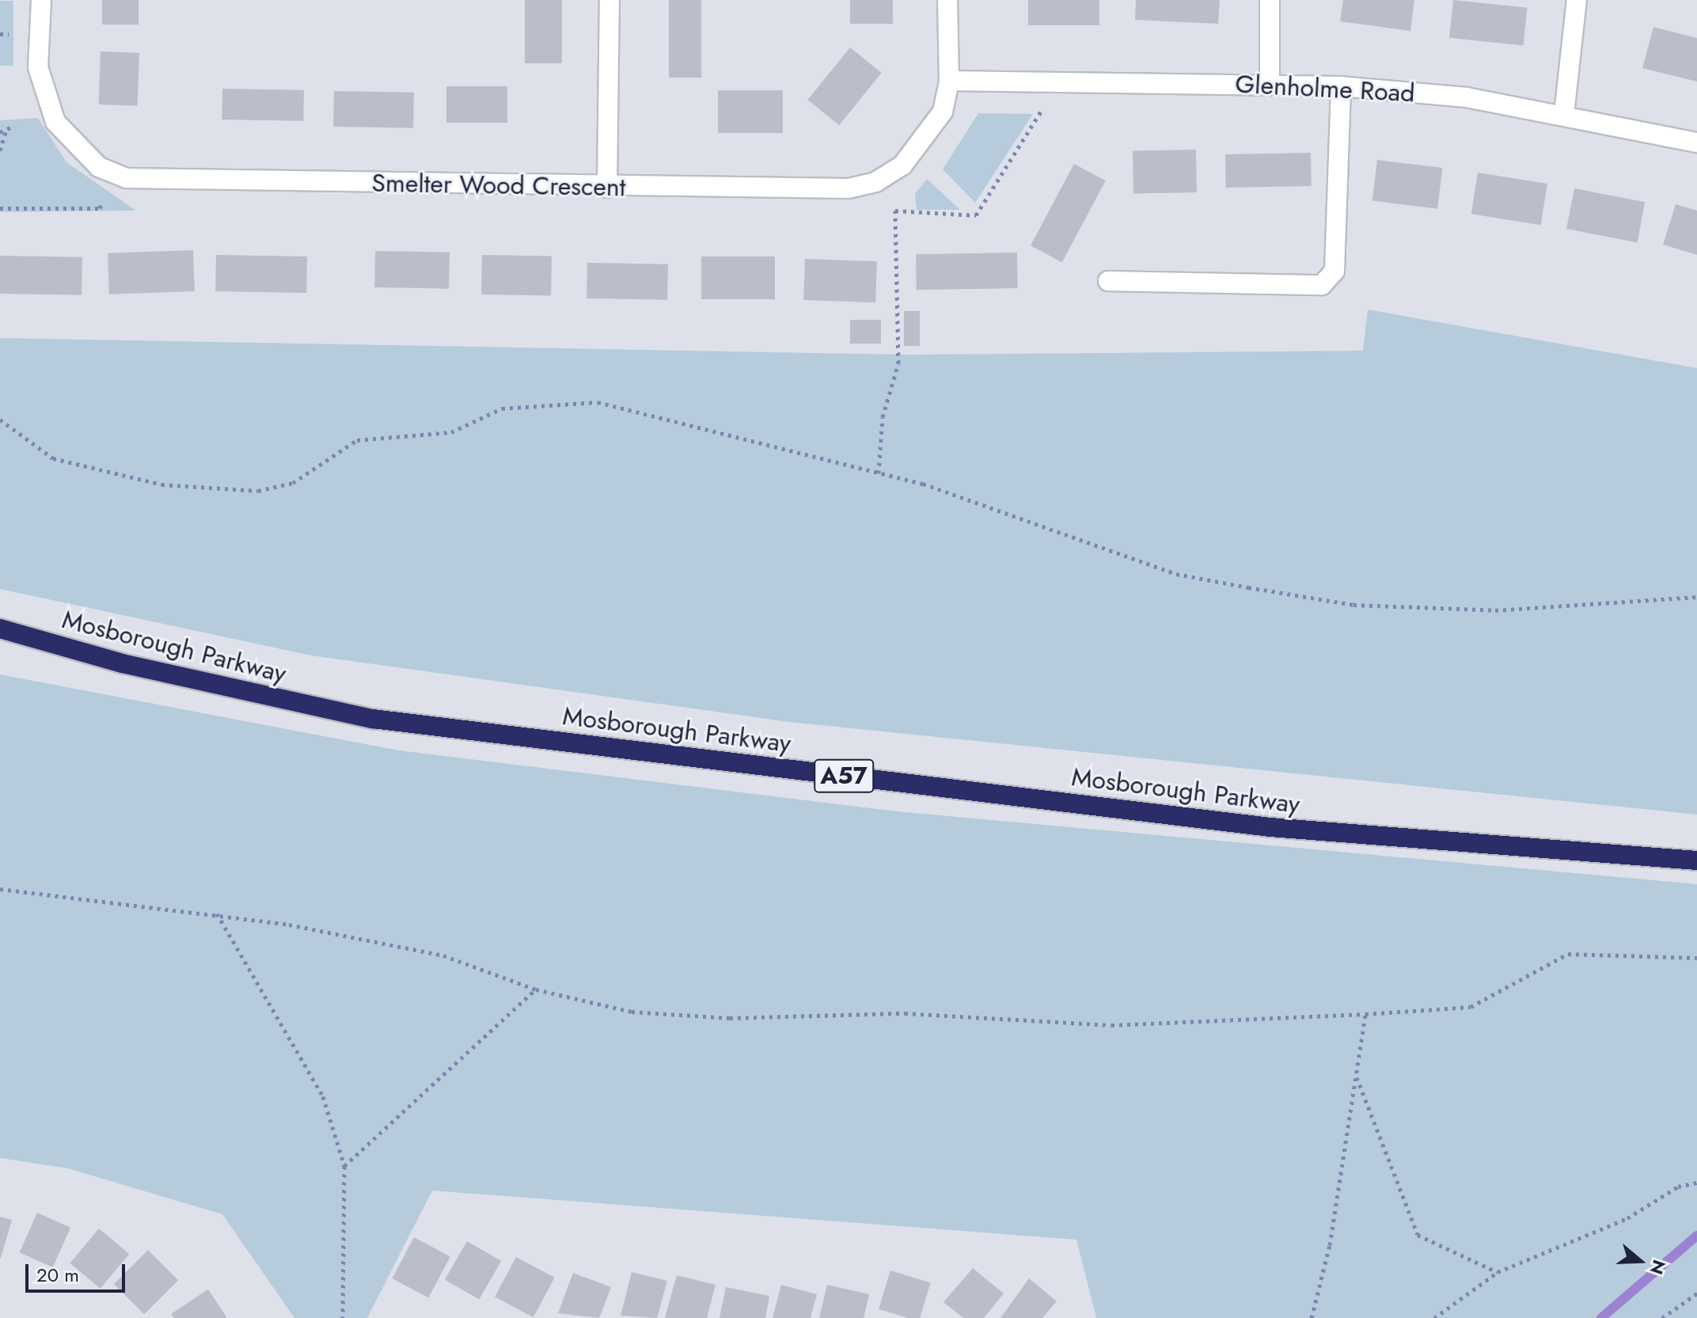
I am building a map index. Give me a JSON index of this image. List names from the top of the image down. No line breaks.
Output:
{"streets":{"highway":["Mosborough Parkway","A57"],"street":["Glenholme Road","Smelter Wood Crescent"]},"crossings":[["Glenholme Road","Smelter Wood Crescent"]],"scale_bar":"20 m","north":"right"}
